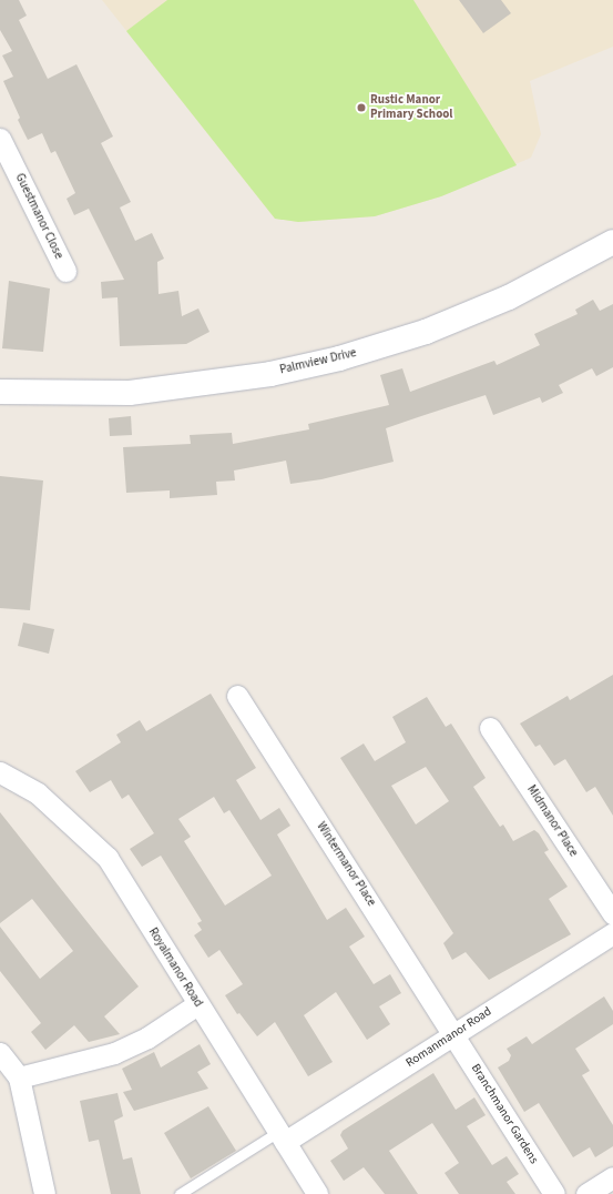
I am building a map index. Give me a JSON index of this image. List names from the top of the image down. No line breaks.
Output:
{"streets":{"street":["Guestmanor Close","Palmview Drive","Midmanor Place","Wintermanor Place","Royalmanor Road","Romanmanor Road","Branchmanor Gardens"]},"crossings":[["Wintermanor Place","Romanmanor Road"],["Wintermanor Place","Branchmanor Gardens"],["Royalmanor Road","Romanmanor Road"],["Romanmanor Road","Branchmanor Gardens"]],"places":["Rustic Manor Primary School"]}
